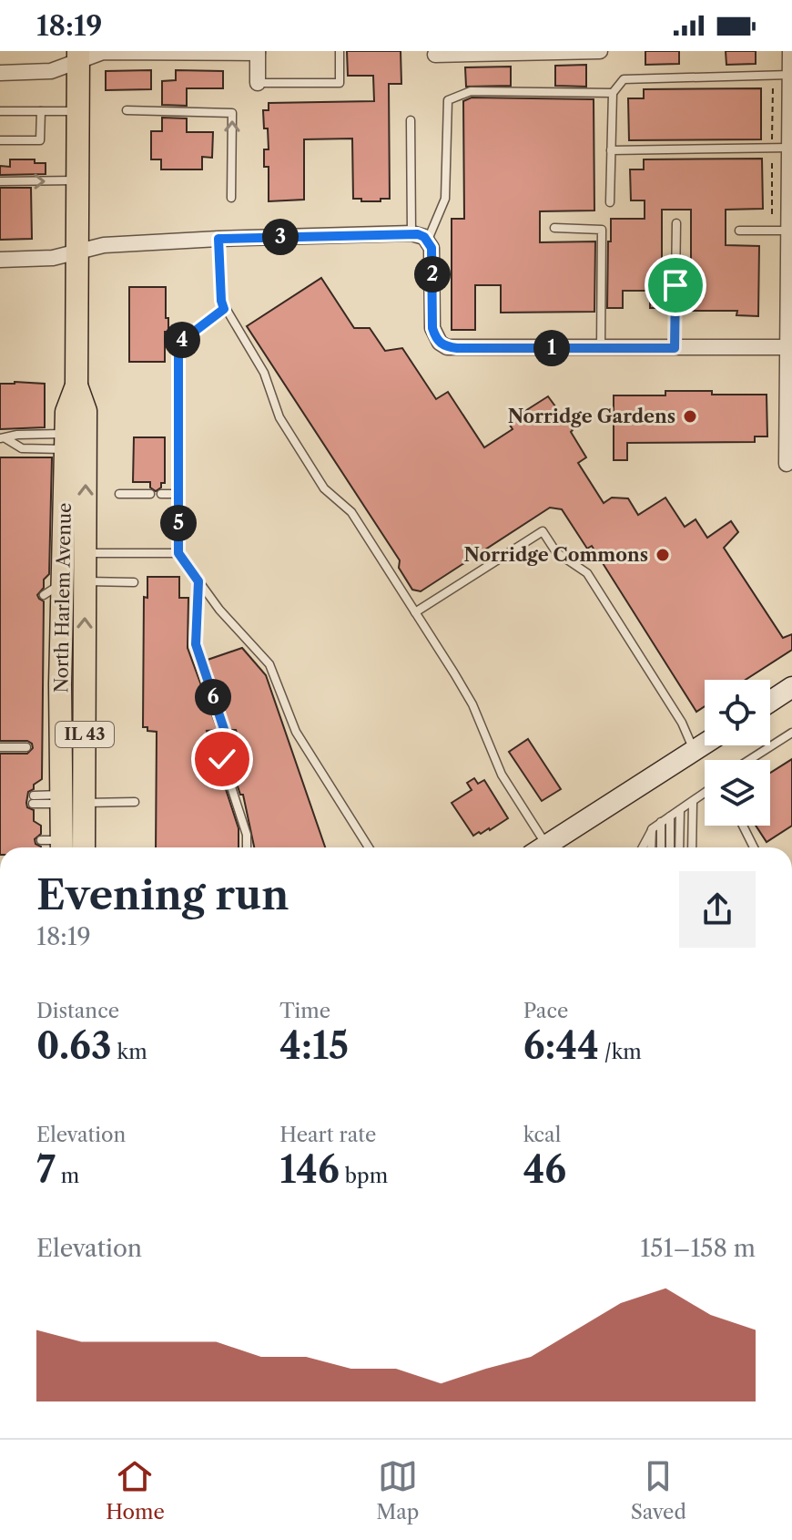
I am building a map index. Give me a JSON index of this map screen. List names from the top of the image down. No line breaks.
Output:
{"streets":{"main road":["North Harlem Avenue","IL 43"]},"places":["Norridge Gardens","Norridge Commons"],"page":{"status":"18:19","pins":["3","2","4","1","5","6"],"heading":["Evening run","18:19"],"stats":[["Distance","0.63 km"],["Time","4:15"],["Pace","6:44 /km"],["Elevation","7 m"],["Heart rate","146 bpm"],["kcal","46"]],"chart":["Elevation","151–158 m"],"tabs":["Home","Map","Saved"]}}
